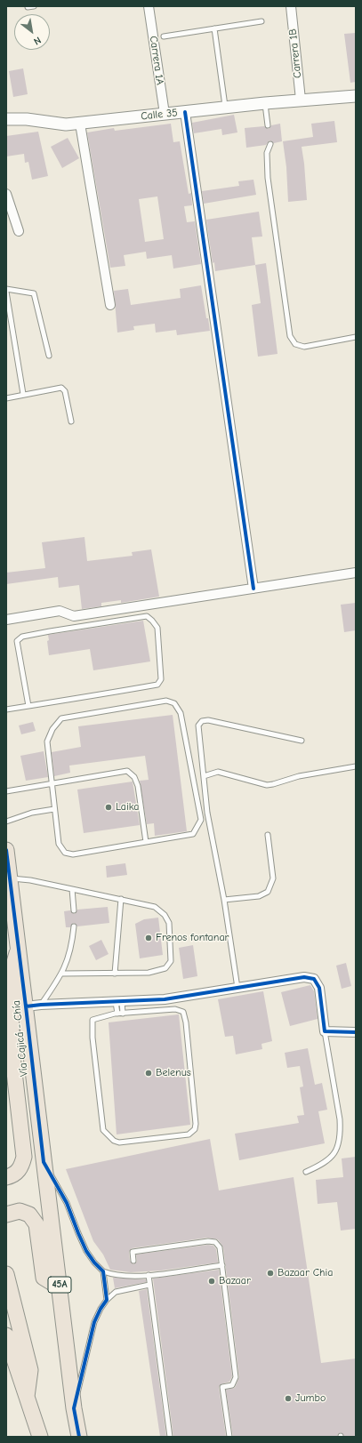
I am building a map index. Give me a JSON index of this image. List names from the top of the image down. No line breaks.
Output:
{"streets":{"highway":["Vía Cajicá - Chía","45A"],"street":["Carrera 1B","Carrera 1A","Calle 35"]},"crossings":[["Carrera 1B","Calle 35"],["Carrera 1A","Calle 35"]],"places":["Laika","Frenos fontanar","Belenus","Bazaar Chia","Bazaar","Jumbo"],"north":"bottom right"}
